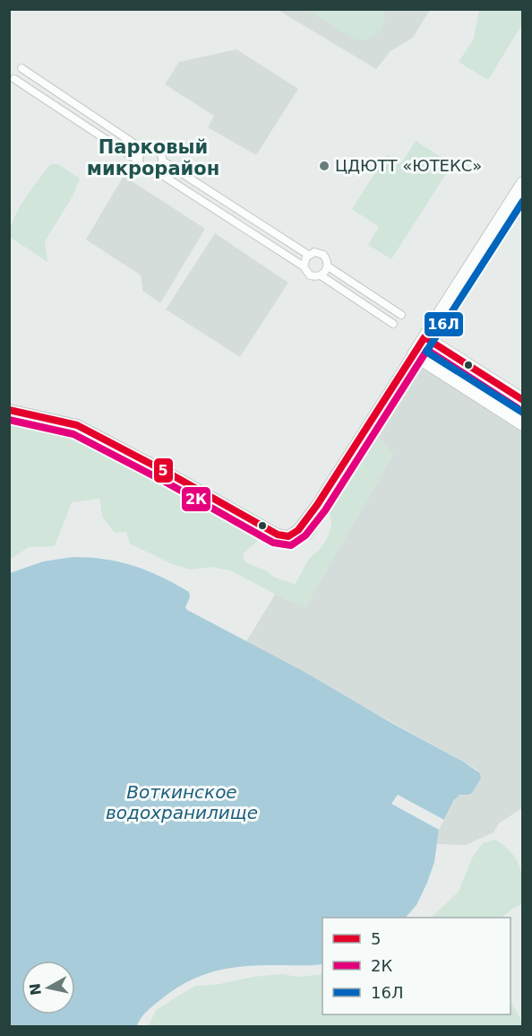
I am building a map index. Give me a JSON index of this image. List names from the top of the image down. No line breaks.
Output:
{"districts":["Парковый микрорайон"],"water":["Воткинское водохранилище"],"places":["ЦДЮТТ «ЮТЕКС»"],"lines":["transit line 16Л","transit line 5","transit line 2К"],"legend":["5","2К","16Л"],"north":"left"}
